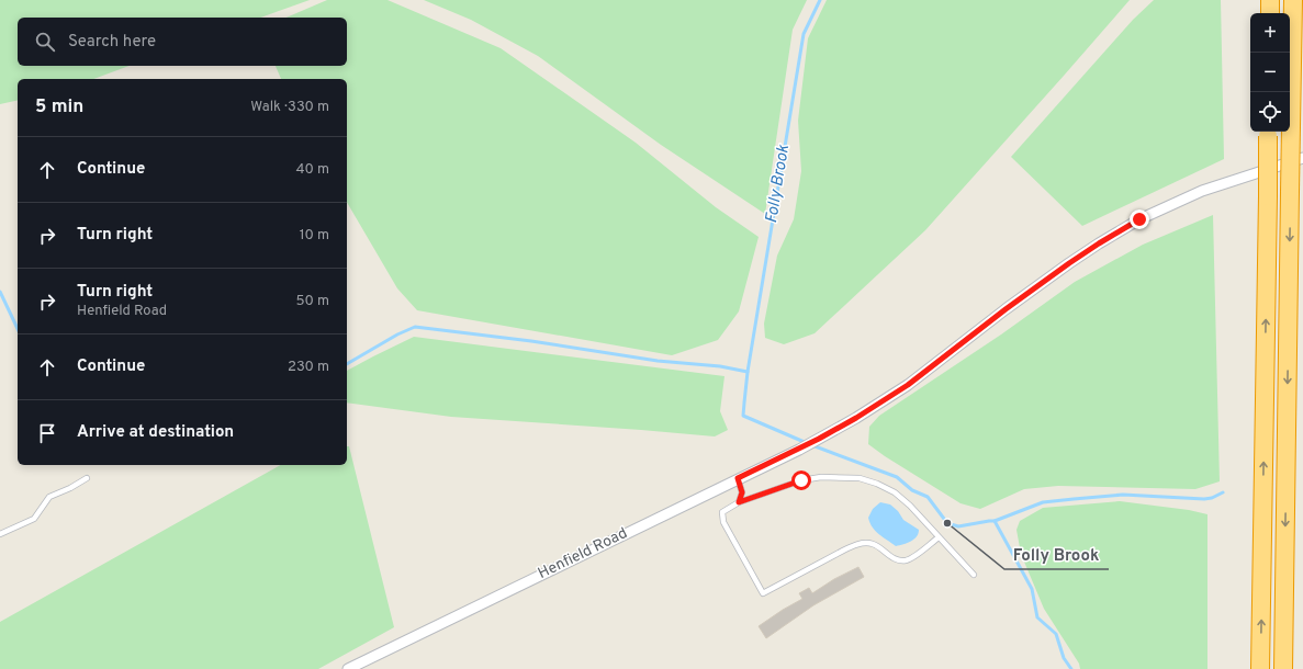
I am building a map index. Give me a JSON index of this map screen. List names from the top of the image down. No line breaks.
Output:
{"streets":{"street":["Henfield Road"]},"water":["Folly Brook"],"places":["Folly Brook"],"page":{"map_buttons":["+","−"],"search":"Search here","heading":["5 min","Walk · 330 m"],"list":[["Continue","40 m"],["Turn right","10 m"],["Turn right","Henfield Road","50 m"],["Continue","230 m"],"Arrive at destination"]}}
